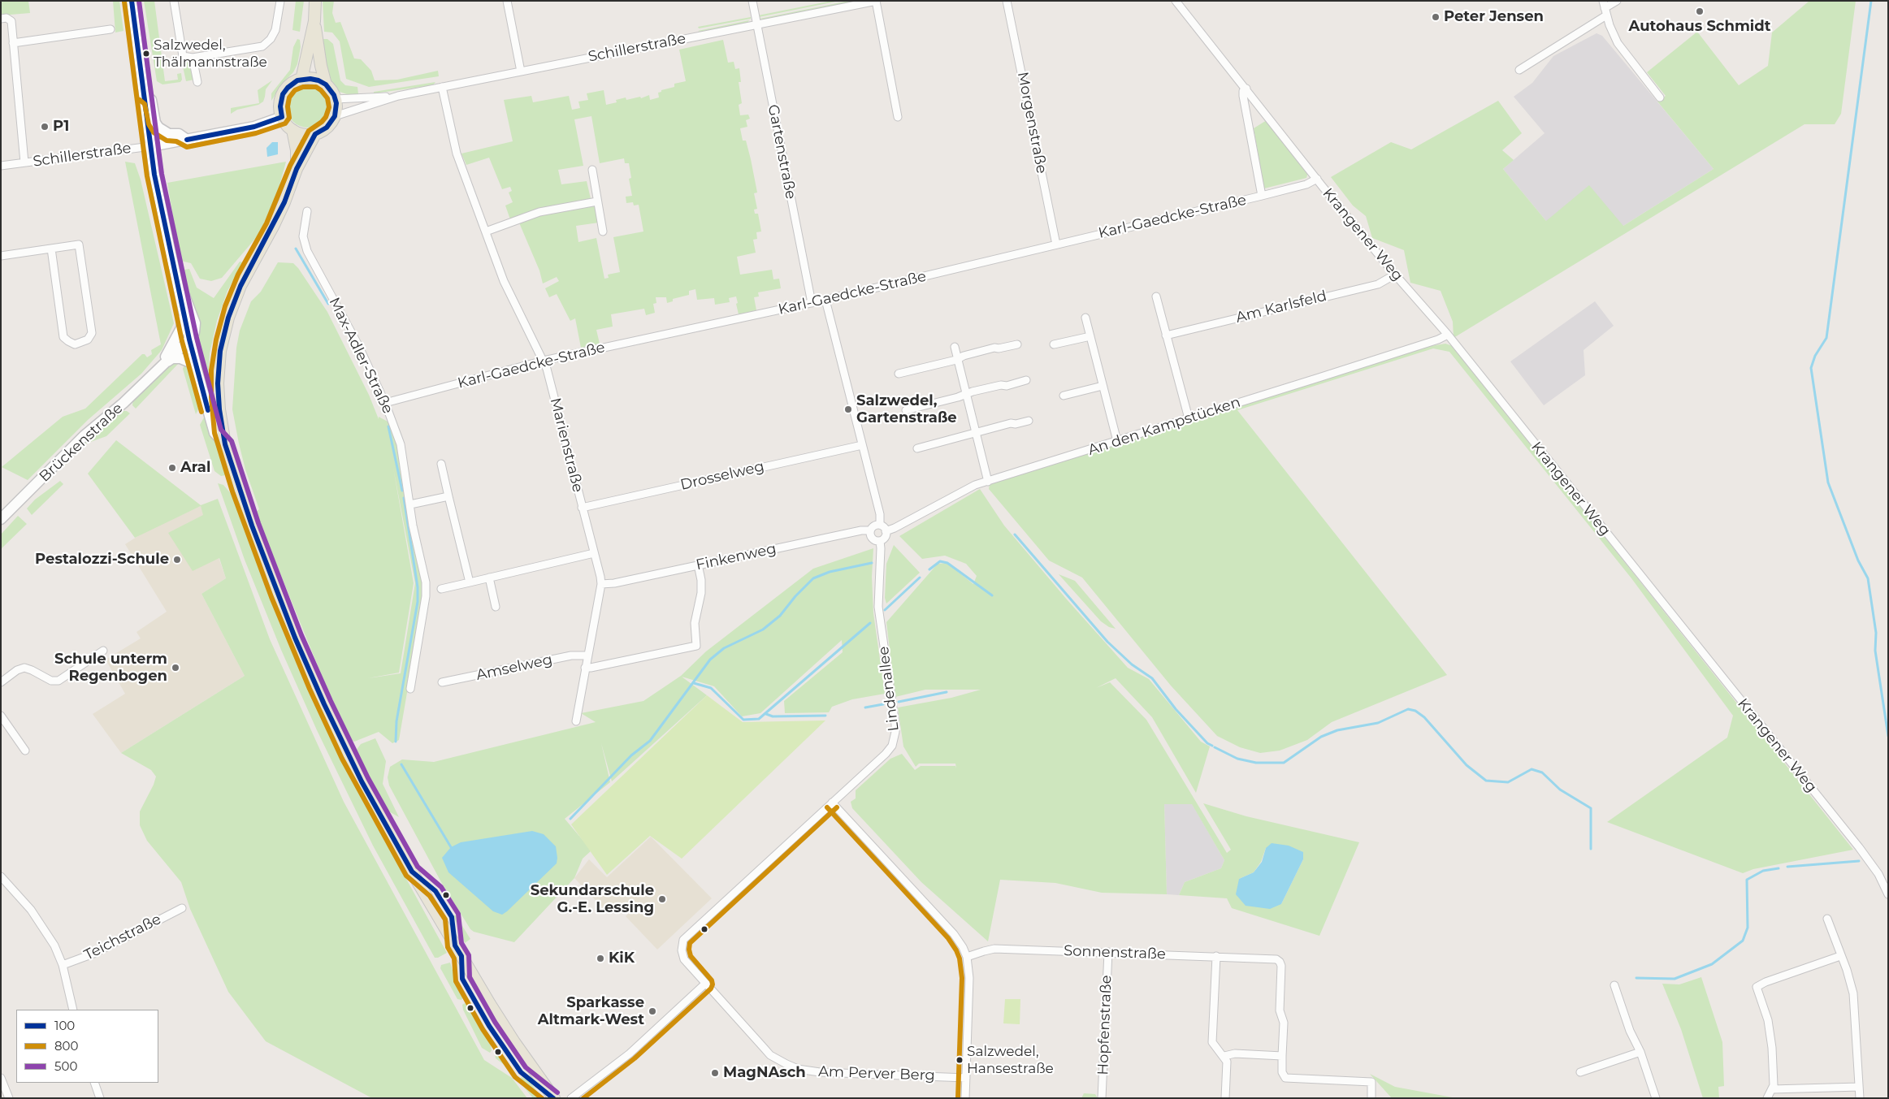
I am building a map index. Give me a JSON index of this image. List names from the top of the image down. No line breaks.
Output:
{"streets":{"main road":["Schillerstraße","Brückenstraße"],"street":["Morgenstraße","Gartenstraße","Karl-Gaedcke-Straße","Krangener Weg","Am Karlsfeld","Max-Adler-Straße","An den Kampstücken","Marienstraße","Drosselweg","Finkenweg","Amselweg","Lindenallee","Teichstraße","Sonnenstraße","Hopfenstraße","Am Perver Berg"]},"crossings":[["Schillerstraße","Gartenstraße"],["Schillerstraße","Marienstraße"],["Morgenstraße","Karl-Gaedcke-Straße"],["Gartenstraße","Karl-Gaedcke-Straße"],["Karl-Gaedcke-Straße","Krangener Weg"],["Karl-Gaedcke-Straße","Max-Adler-Straße"],["Karl-Gaedcke-Straße","Marienstraße"],["Krangener Weg","Am Karlsfeld"],["Krangener Weg","An den Kampstücken"],["An den Kampstücken","Finkenweg"],["An den Kampstücken","Lindenallee"],["Marienstraße","Drosselweg"],["Marienstraße","Finkenweg"],["Marienstraße","Amselweg"],["Finkenweg","Lindenallee"],["Lindenallee","Am Perver Berg"],["Sonnenstraße","Hopfenstraße"]],"places":["Autohaus Schmidt","Peter Jensen","Salzwedel, Thälmannstraße","P1","Salzwedel, Gartenstraße","Aral","Pestalozzi-Schule","Schule unterm Regenbogen","Sekundarschule G.-E. Lessing","KiK","Sparkasse Altmark-West","Salzwedel, Hansestraße","MagNAsch"],"lines":["transit line 100","transit line 500","transit line 800"],"legend":["100","800","500"]}
